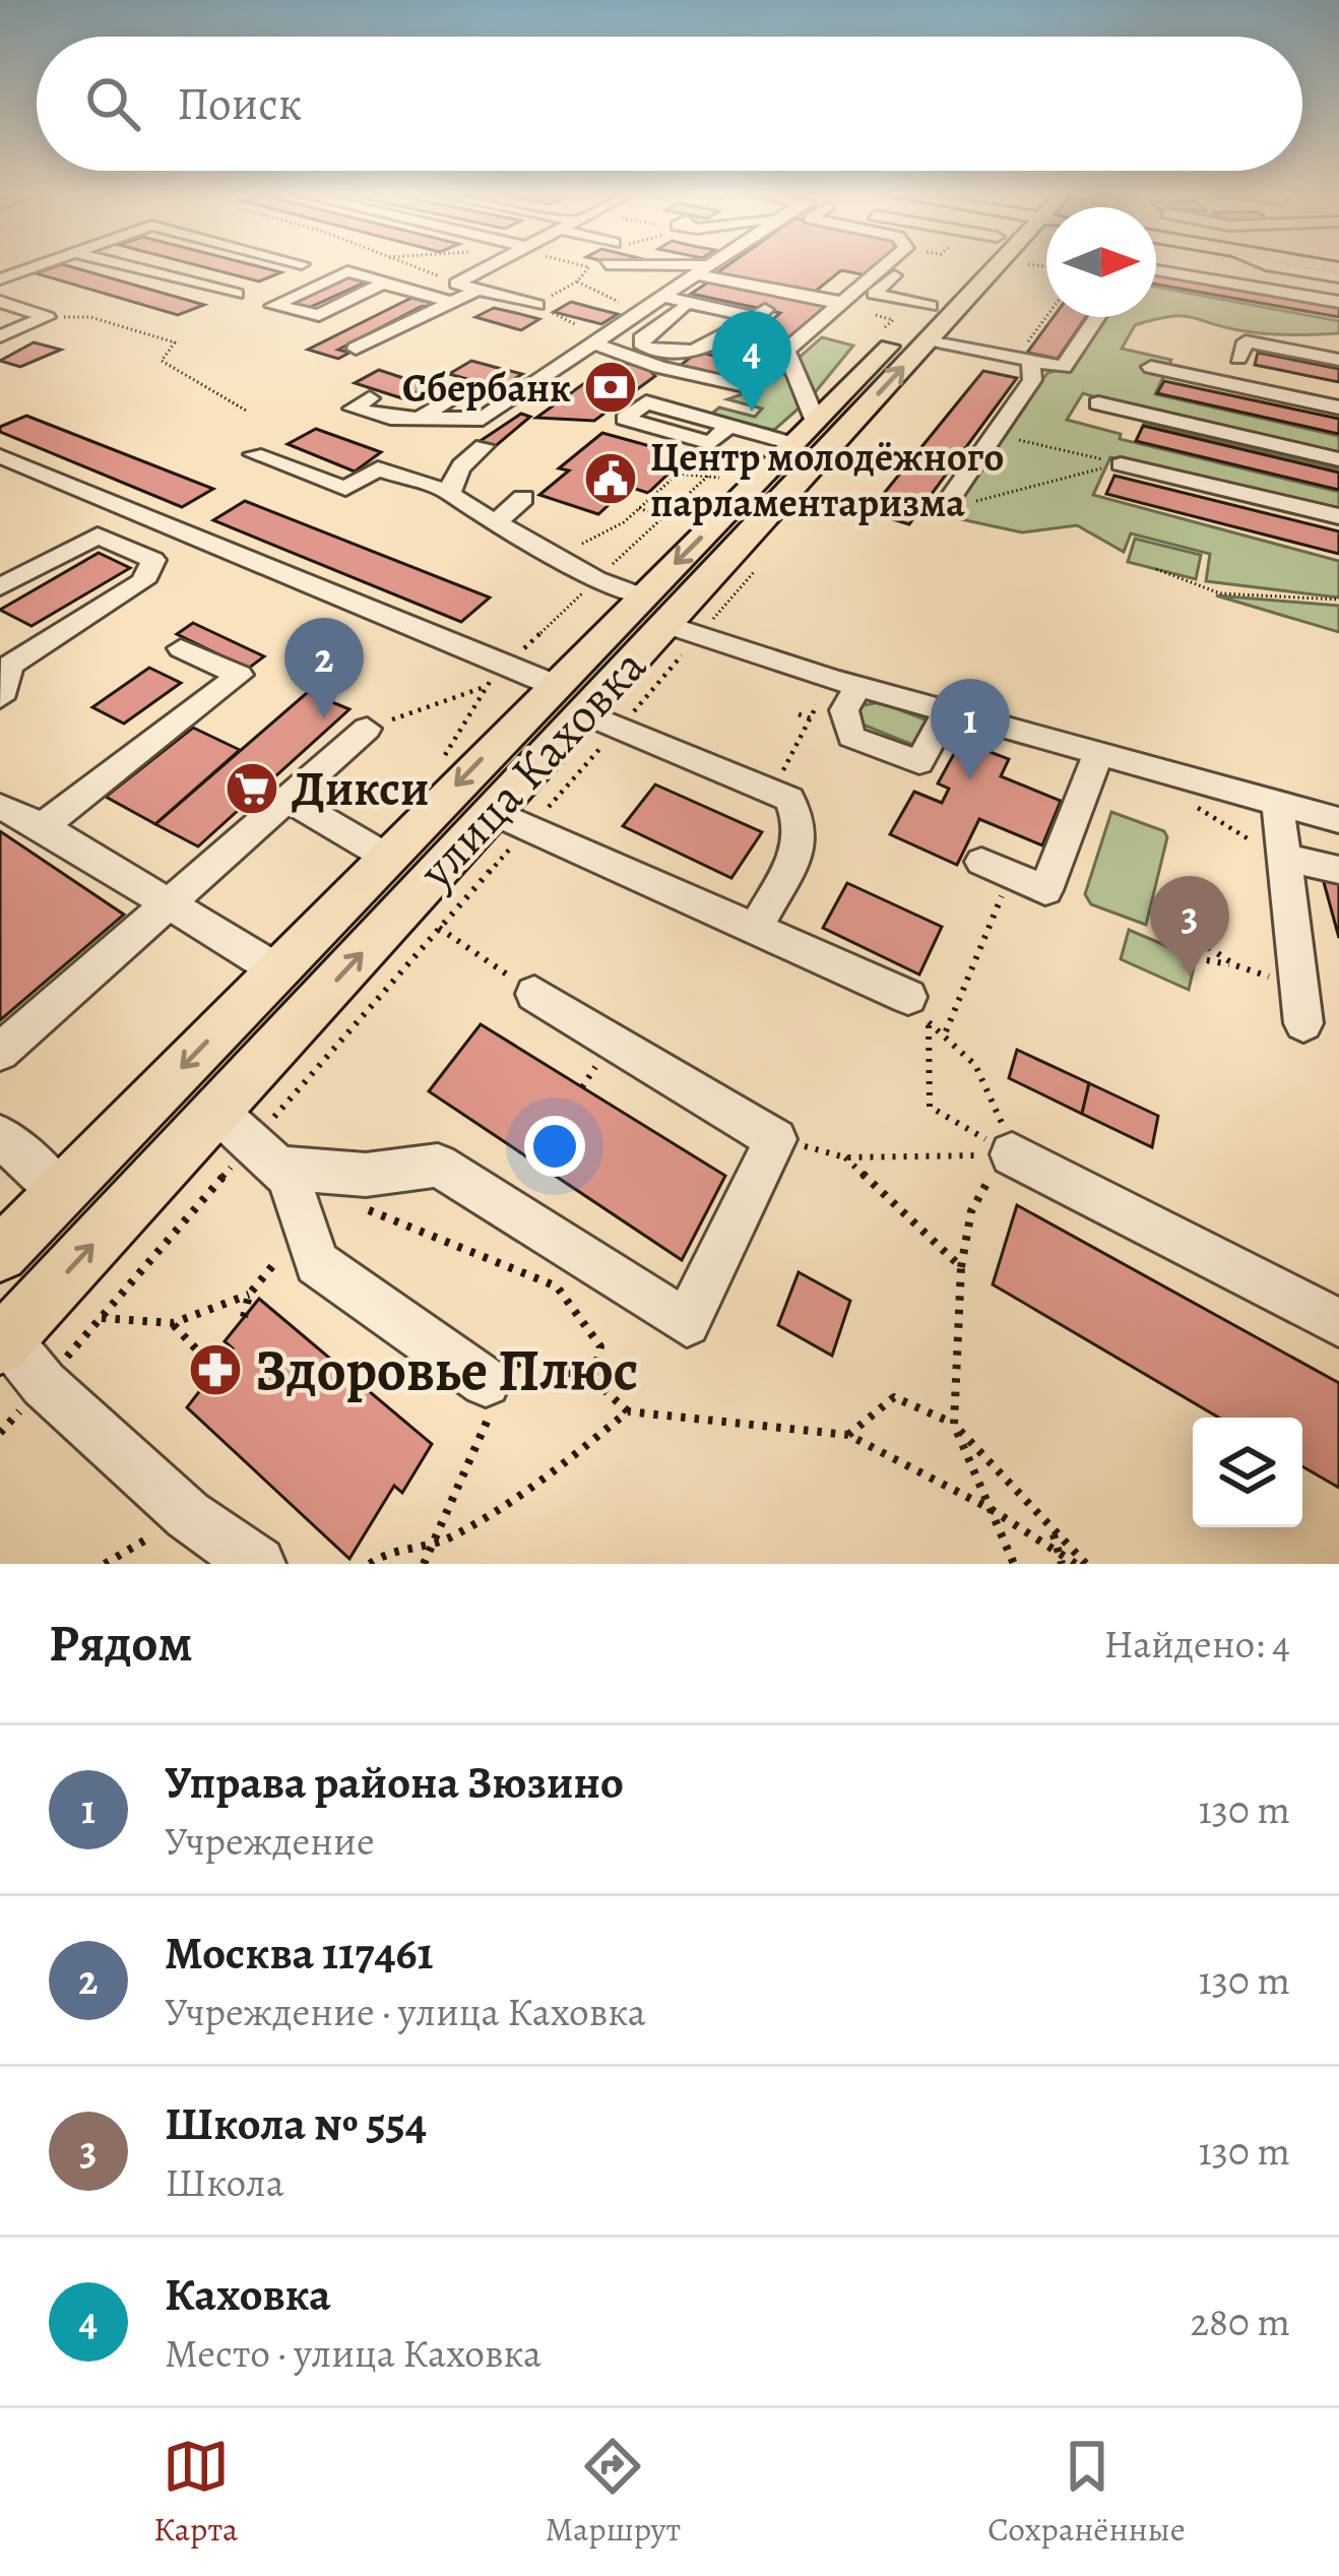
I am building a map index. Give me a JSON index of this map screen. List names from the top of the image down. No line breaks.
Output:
{"streets":{"main road":["улица Каховка"]},"places":{"bank":["Сбербанк"],"public building":["Центр молодёжного парламентаризма"],"supermarket":["Дикси"],"pharmacy":["Здоровье Плюс"]},"north":"right","page":{"search":"Поиск","pins":["4","2","1","3"],"heading":["Рядом","Найдено: 4"],"list":[{"mark":"1","name":"Управа района Зюзино","note":"Учреждение","value":"130 m"},{"mark":"2","name":"Москва 117461","note":"Учреждение · улица Каховка","value":"130 m"},{"mark":"3","name":"Школа № 554","note":"Школа","value":"130 m"},{"mark":"4","name":"Каховка","note":"Место · улица Каховка","value":"280 m"}],"nav":["Карта","Маршрут","Сохранённые"]}}
